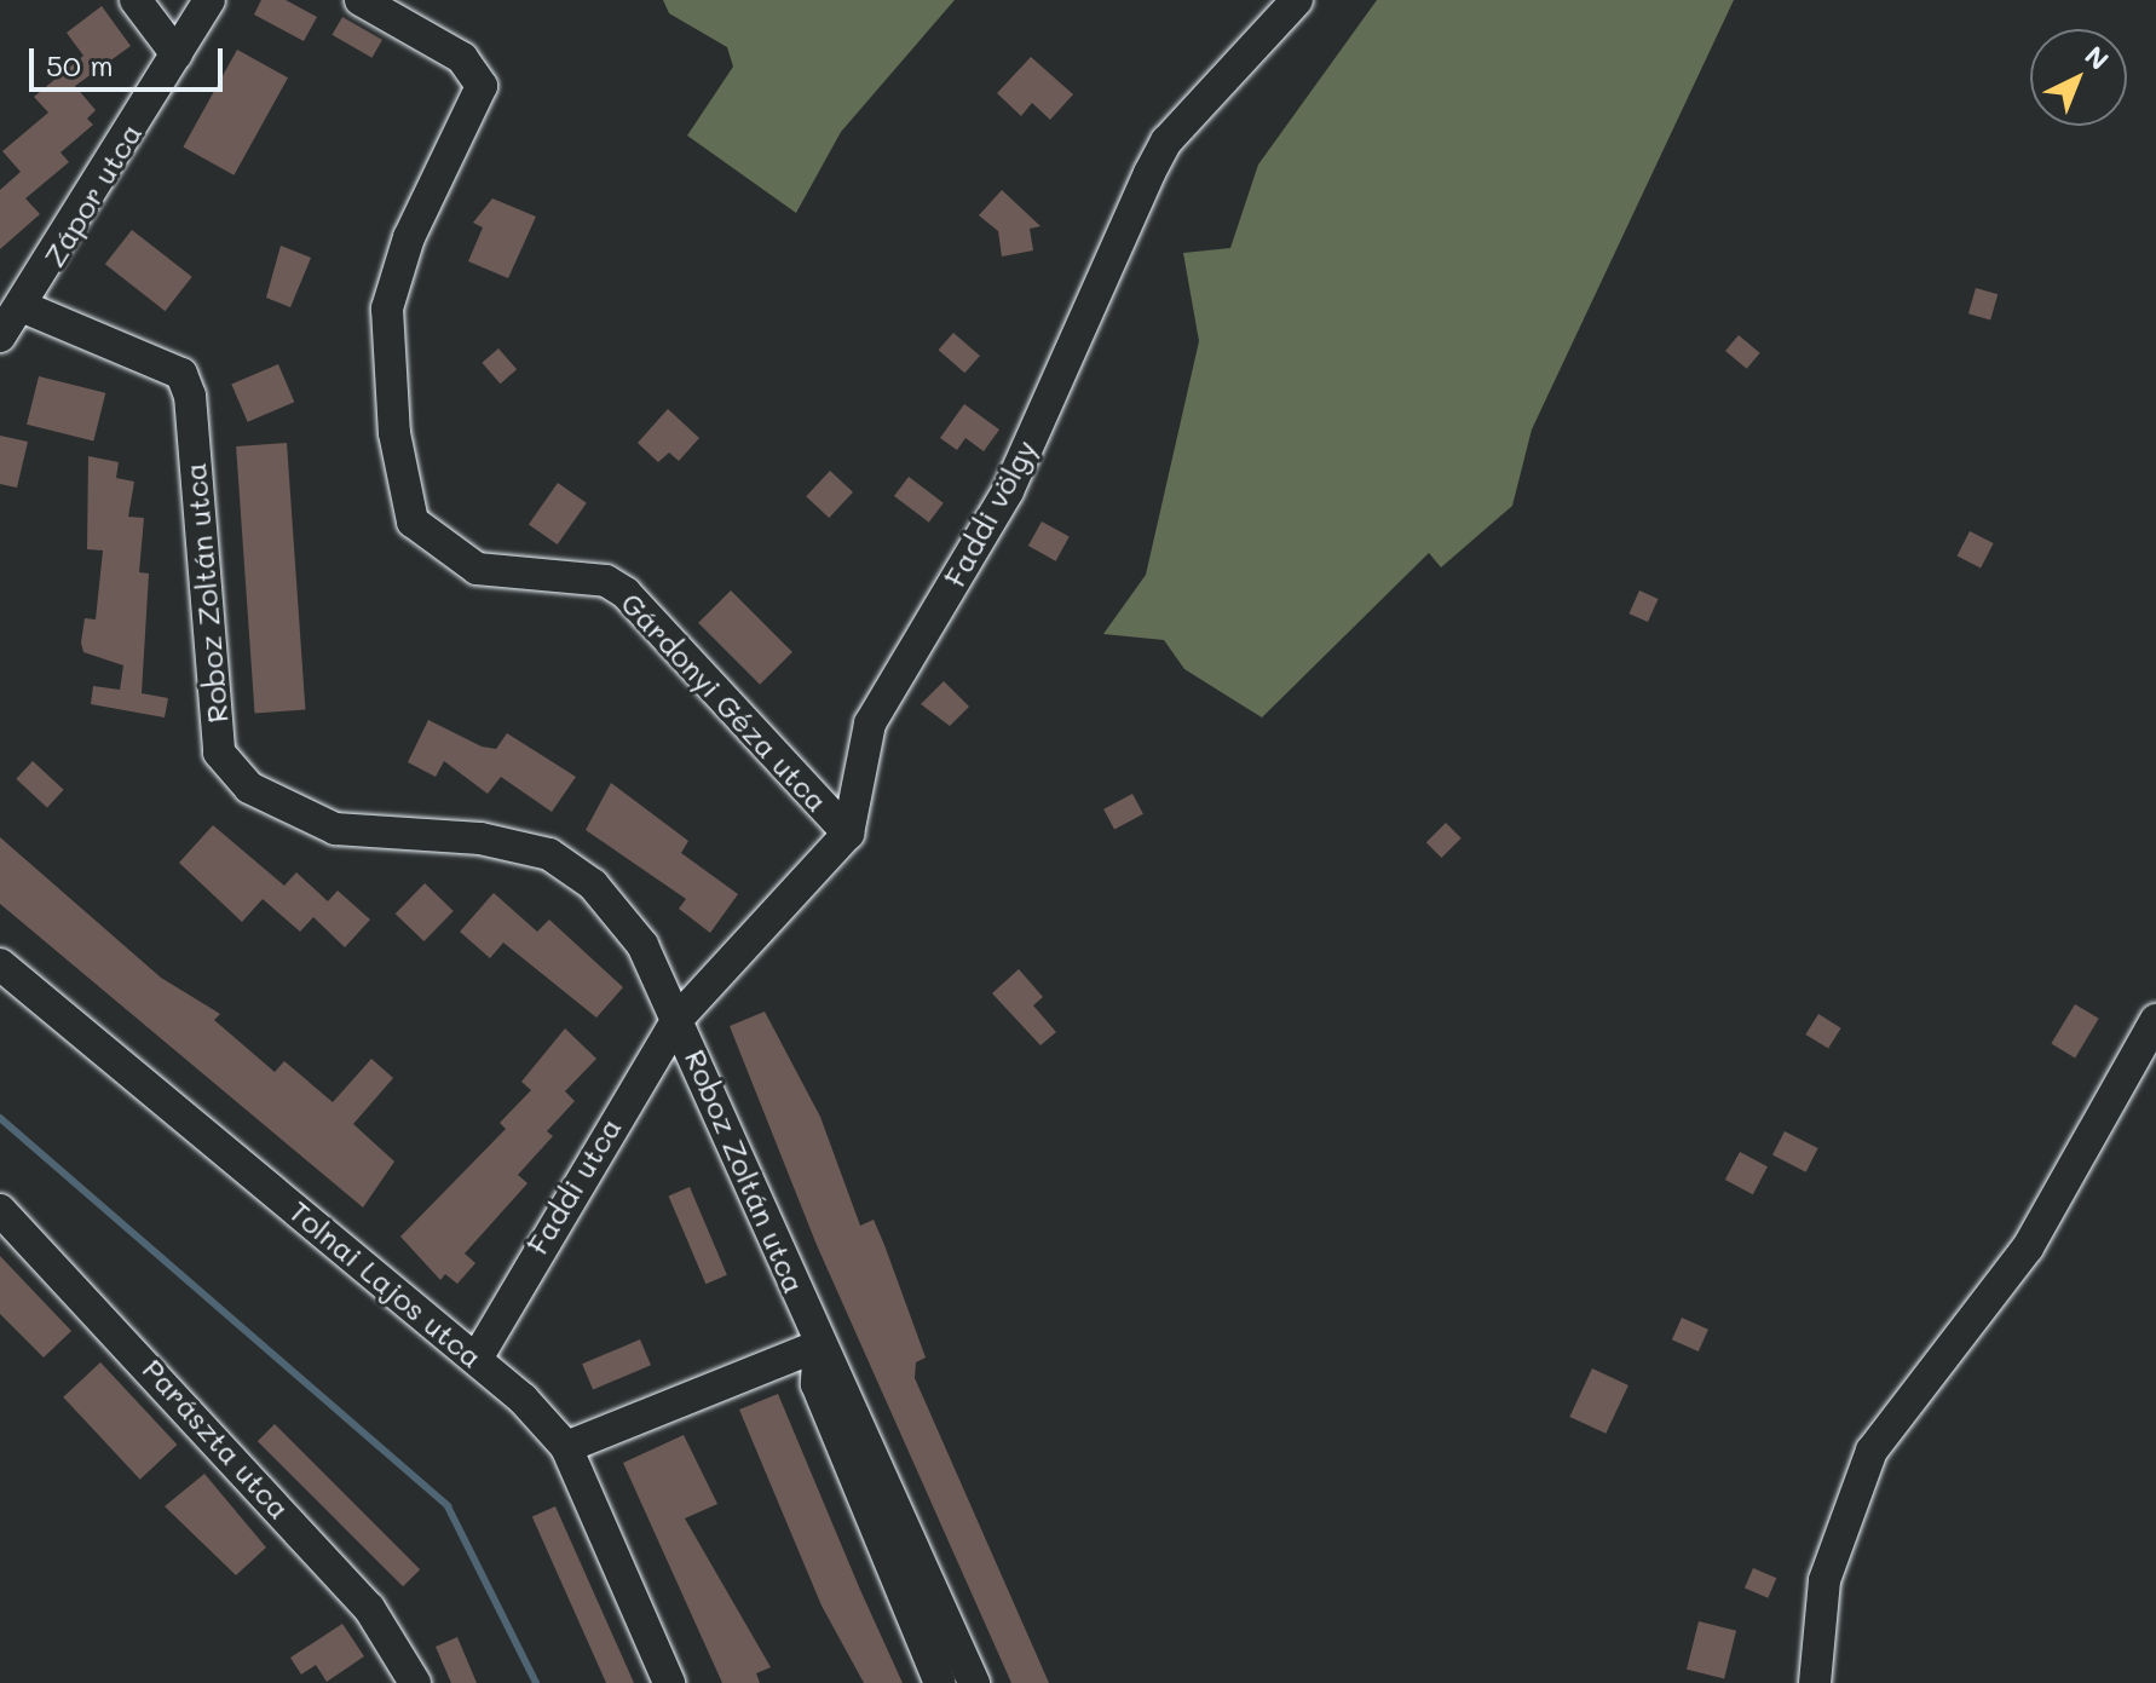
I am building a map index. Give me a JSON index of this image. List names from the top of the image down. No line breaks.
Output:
{"streets":{"street":["Zápor utca","Faddi völgy","Roboz Zoltán utca","Gárdonyi Géza utca","Faddi utca","Tolnai Lajos utca","Parászta utca"]},"crossings":[["Zápor utca","Roboz Zoltán utca"],["Faddi völgy","Gárdonyi Géza utca"],["Roboz Zoltán utca","Faddi utca"],["Faddi utca","Tolnai Lajos utca"]],"scale_bar":"50 m","north":"top right"}
